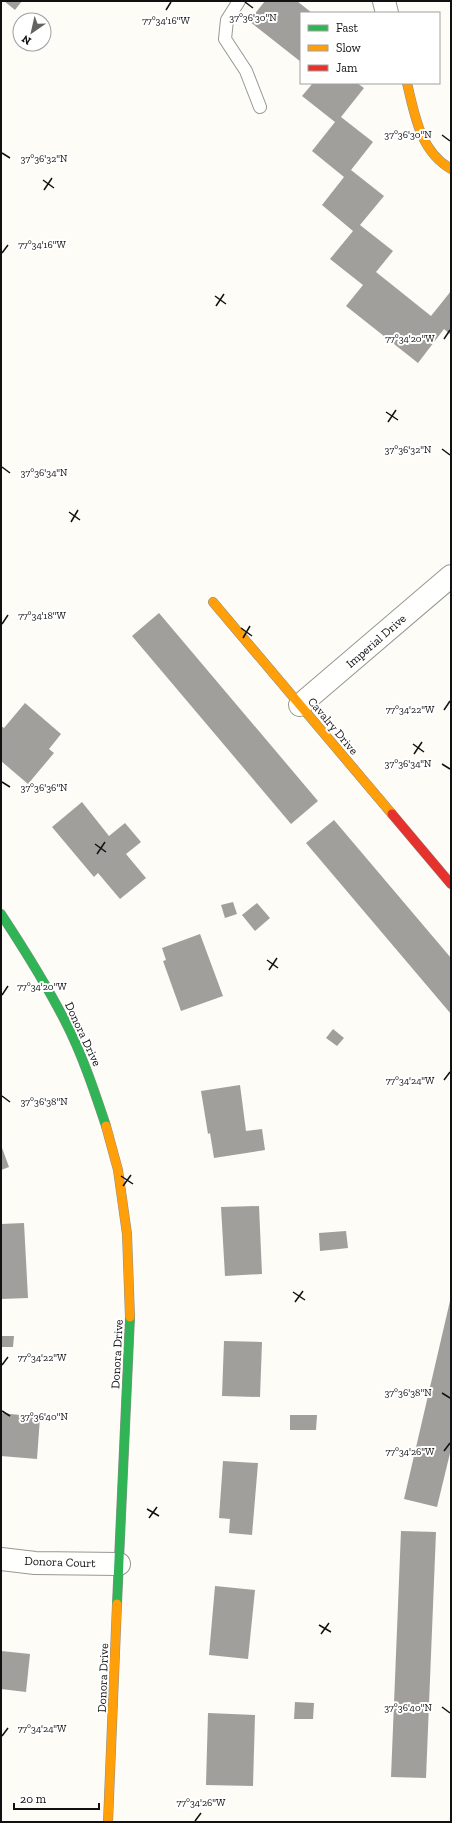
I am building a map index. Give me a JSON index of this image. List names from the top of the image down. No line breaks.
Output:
{"streets":{"street":["Imperial Drive","Cavalry Drive","Donora Drive","Donora Court"]},"crossings":[["Imperial Drive","Cavalry Drive"],["Donora Drive","Donora Court"]],"legend":["Fast","Slow","Jam"],"scale_bar":"20 m","north":"bottom left","coordinates":["37°36'30\"N","77°34'16\"W","37°36'32\"N","77°34'20\"W","37°36'34\"N","77°34'18\"W","77°34'22\"W","37°36'36\"N","77°34'24\"W","37°36'38\"N","37°36'40\"N","77°34'26\"W"]}
